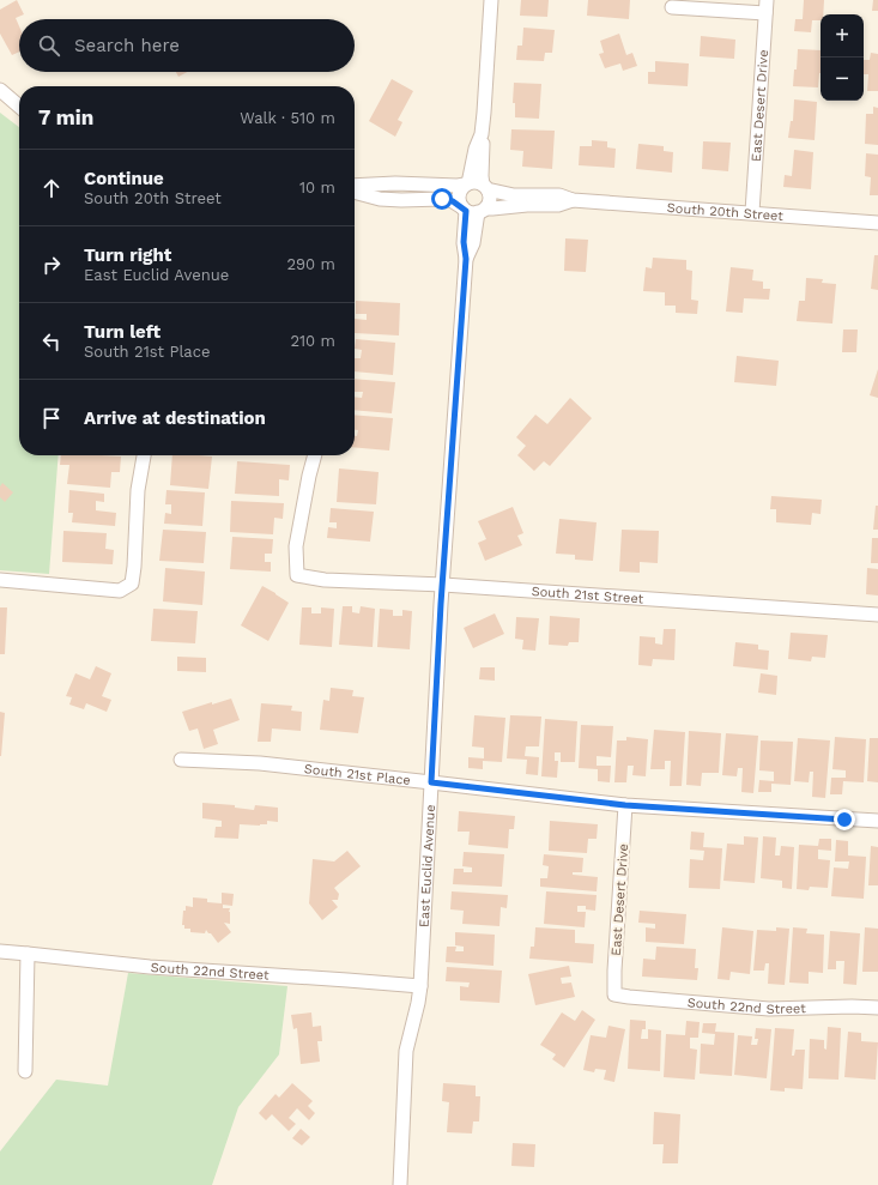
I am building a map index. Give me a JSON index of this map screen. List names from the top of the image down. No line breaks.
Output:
{"streets":{"street":["East Desert Drive","South 20th Street","South 21st Street","South 21st Place","East Euclid Avenue","South 22nd Street"]},"crossings":[["East Desert Drive","South 20th Street"],["East Desert Drive","South 21st Place"],["East Desert Drive","South 22nd Street"],["South 20th Street","East Euclid Avenue"],["South 21st Street","East Euclid Avenue"],["South 21st Place","East Euclid Avenue"],["East Euclid Avenue","South 22nd Street"]],"page":{"map_buttons":["+","−"],"search":"Search here","heading":["7 min","Walk · 510 m"],"list":[["Continue","South 20th Street","10 m"],["Turn right","East Euclid Avenue","290 m"],["Turn left","South 21st Place","210 m"],"Arrive at destination"]}}
